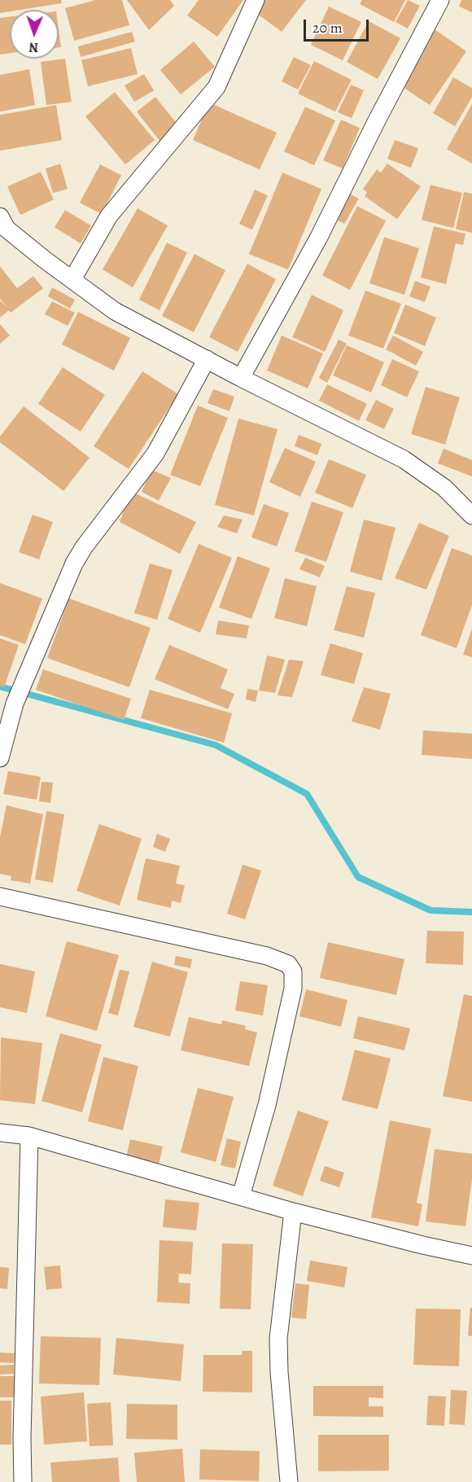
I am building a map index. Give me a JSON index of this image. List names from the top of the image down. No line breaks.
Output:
{"scale_bar":"20 m","north":"bottom"}
